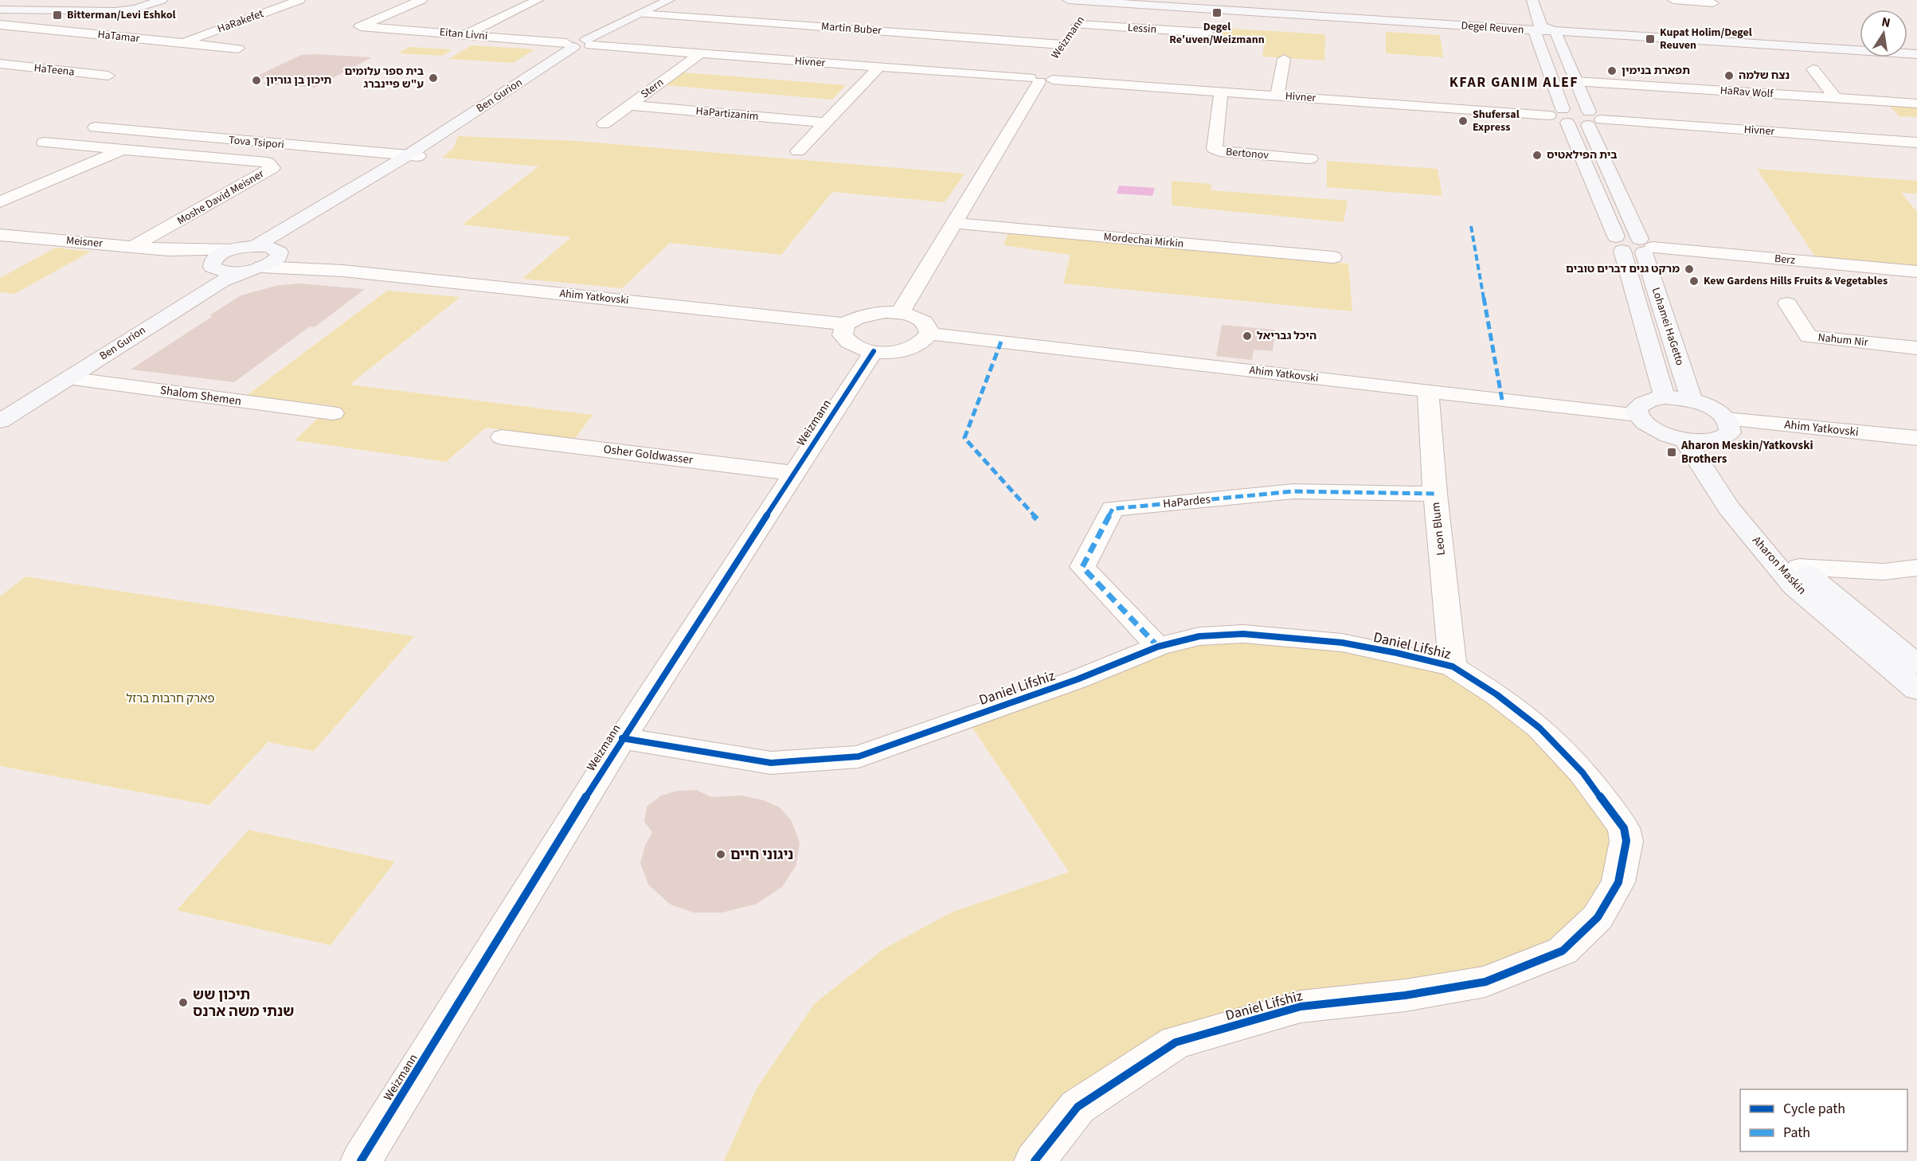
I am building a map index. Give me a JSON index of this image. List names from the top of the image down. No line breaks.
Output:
{"streets":{"street":["HaRakefet","Degel Reuven","Martin Buber","Lessin","Eitan Livni","HaTamar","Weizmann","Hivner","HaTeena","Stern","HaRav Wolf","Ben Gurion","HaPartizanim","Tova Tsipori","Bertonov","Moshe David Meisner","Mordechai Mirkin","Meisner","Berz","Ahim Yatkovski","Lohamei HaGetto","Nahum Nir","Shalom Shemen","Osher Goldwasser","HaPardes","Leon Blum","Aharon Maskin","Daniel Lifshiz"]},"crossings":[["HaRakefet","HaTamar"],["Degel Reuven","Weizmann"],["Degel Reuven","Lohamei HaGetto"],["Martin Buber","Lessin"],["Martin Buber","Weizmann"],["Martin Buber","Ben Gurion"],["Lessin","Weizmann"],["Eitan Livni","Ben Gurion"],["Weizmann","Hivner"],["Weizmann","Mordechai Mirkin"],["Weizmann","Osher Goldwasser"],["Weizmann","Daniel Lifshiz"],["Hivner","Stern"],["Hivner","Ben Gurion"],["Hivner","Bertonov"],["Hivner","Lohamei HaGetto"],["Stern","HaPartizanim"],["HaRav Wolf","Lohamei HaGetto"],["Ben Gurion","Tova Tsipori"],["Ben Gurion","Meisner"],["Ben Gurion","Ahim Yatkovski"],["Ben Gurion","Shalom Shemen"],["Moshe David Meisner","Meisner"],["Berz","Lohamei HaGetto"],["Ahim Yatkovski","Leon Blum"],["Ahim Yatkovski","Aharon Maskin"],["HaPardes","Leon Blum"],["HaPardes","Daniel Lifshiz"],["Leon Blum","Daniel Lifshiz"]],"districts":["KFAR GANIM ALEF"],"parks":["פארק חרבות ברזל"],"places":{"transit":["Degel Re'uven/Weizmann","Bitterman/Levi Eshkol","Kupat Holim/Degel Reuven","Aharon Meskin/Yatkovski Brothers"],"other":["תפארת בנימין","נצח שלמה","בית ספר עלומים ע\"ש פיינברג","תיכון בן גוריון","Shufersal Express","בית הפילאטיס","מרקט גנים דברים טובים","Kew Gardens Hills Fruits & Vegetables","היכל גבריאל","ניגוני חיים","תיכון שש שנתי משה ארנס"]},"legend":["Cycle path","Path"],"north":"top"}
